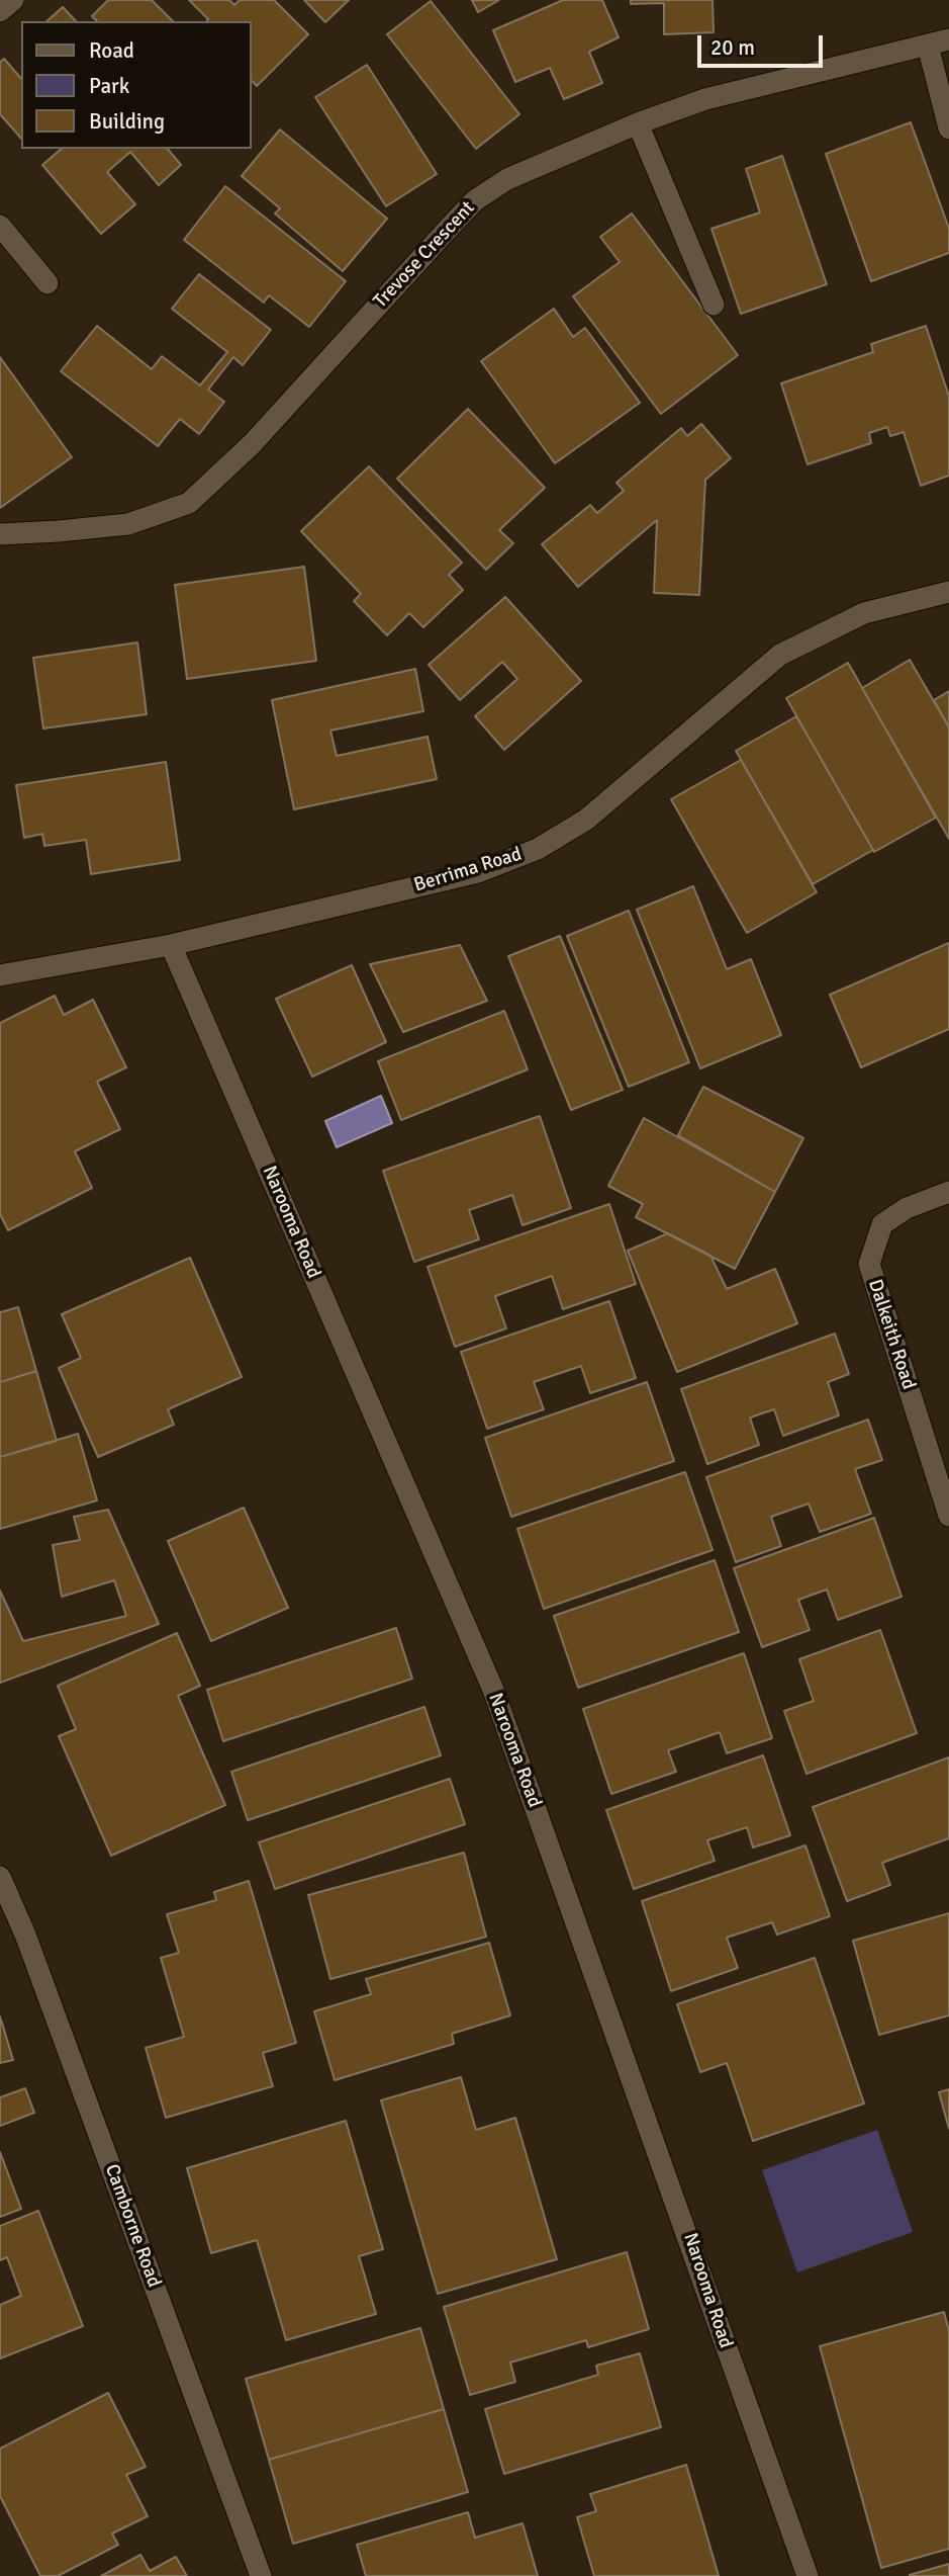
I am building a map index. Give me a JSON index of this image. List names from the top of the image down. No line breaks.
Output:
{"streets":{"street":["Trevose Crescent","Berrima Road","Narooma Road","Dalkeith Road","Camborne Road"]},"crossings":[["Berrima Road","Narooma Road"]],"legend":["Road","Park","Building"],"scale_bar":"20 m"}
